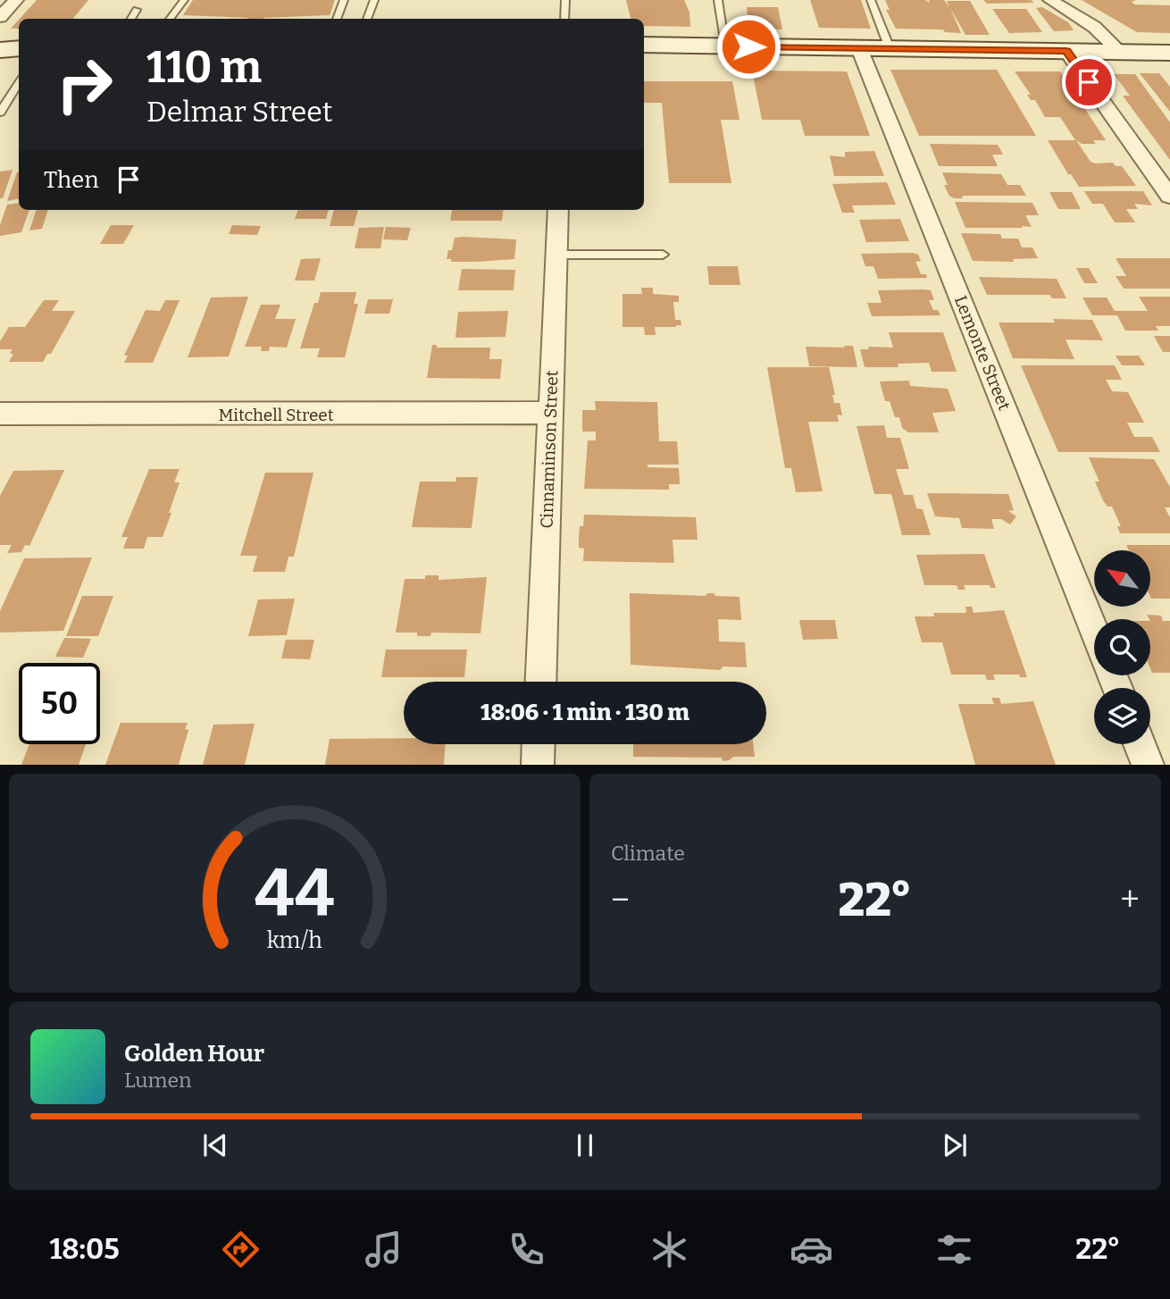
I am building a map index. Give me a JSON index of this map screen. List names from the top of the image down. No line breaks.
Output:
{"streets":{"street":["Lemonte Street","Mitchell Street","Cinnaminson Street"]},"crossings":[["Mitchell Street","Cinnaminson Street"]],"north":"top left","page":{"turn":["110 m","Delmar Street"],"then":"Then","limit":"50","trip":"18:06 · 1 min · 130 m","tile":"Climate","heat":["−","22°","+"],"song":["Golden Hour","Lumen"],"tabs":["18:05","22°"],"gauge":["44","km/h"]}}
